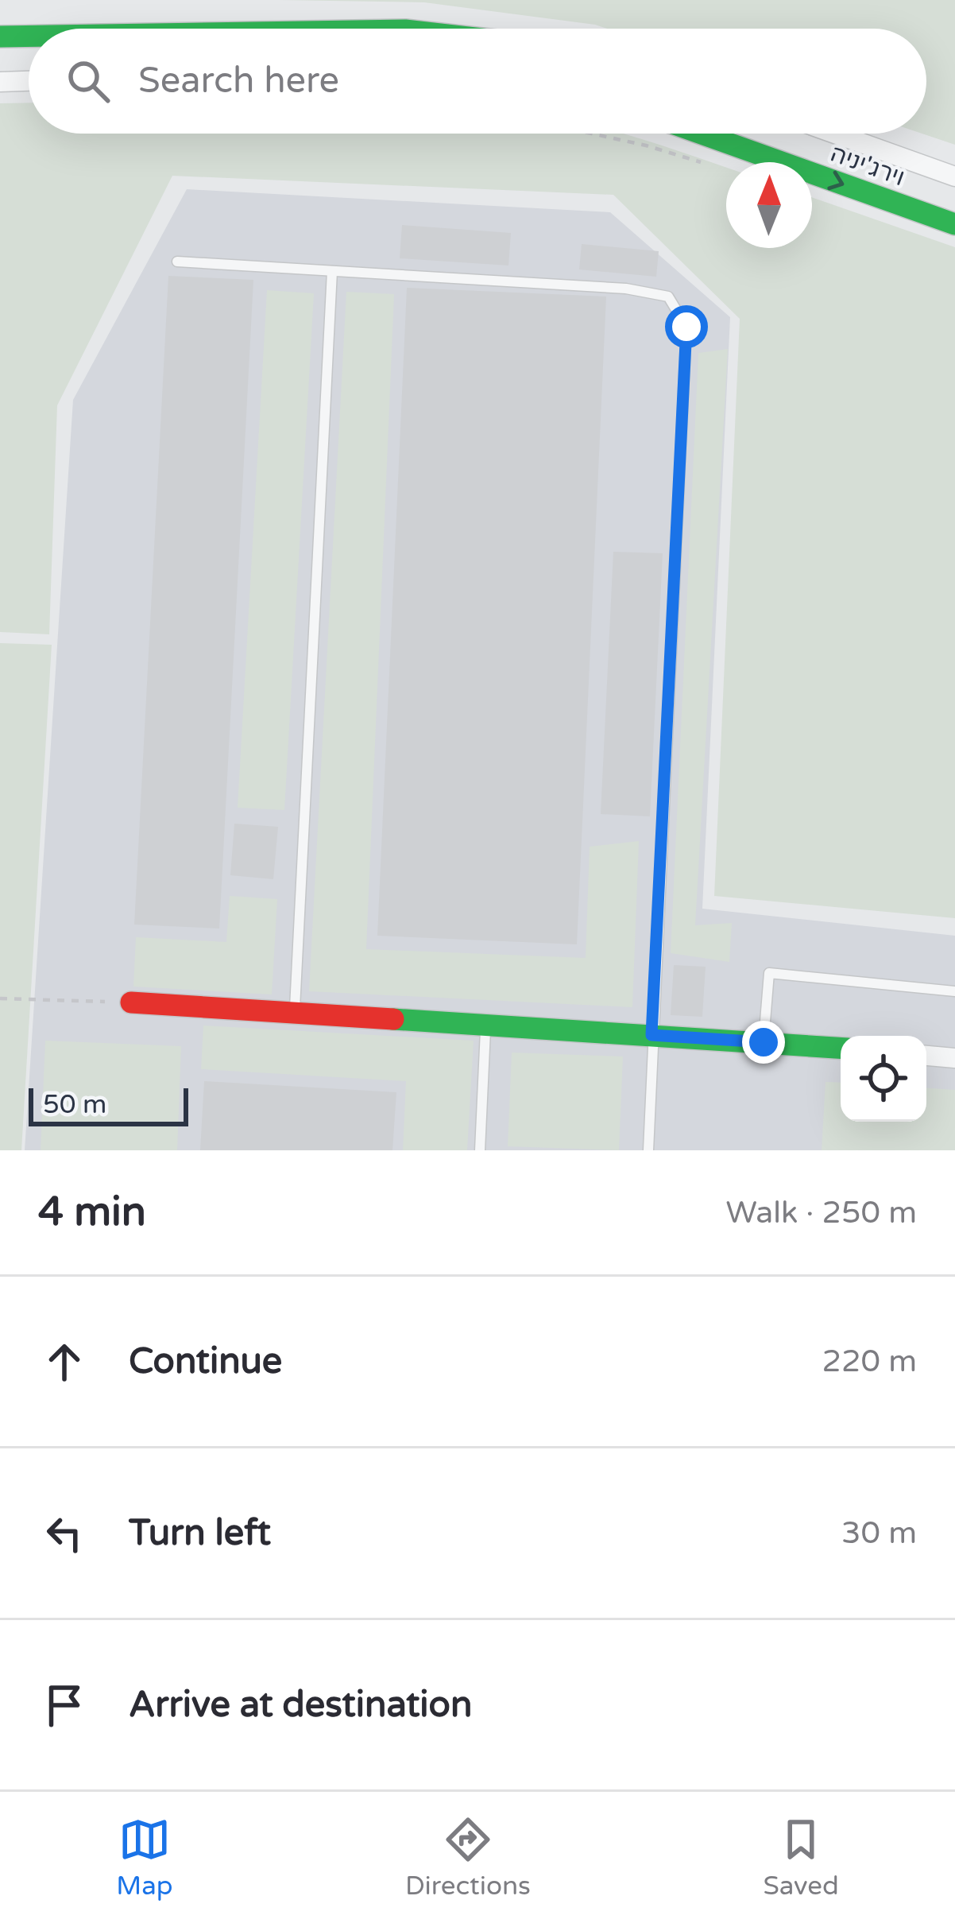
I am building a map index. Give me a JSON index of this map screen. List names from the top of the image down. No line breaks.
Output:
{"streets":{"street":["וירג'יניה"]},"scale_bar":"50 m","north":"top","page":{"search":"Search here","scale":"50 m","heading":["4 min","Walk · 250 m"],"list":[["Continue","220 m"],["Turn left","30 m"],"Arrive at destination"],"nav":["Map","Directions","Saved"]}}
